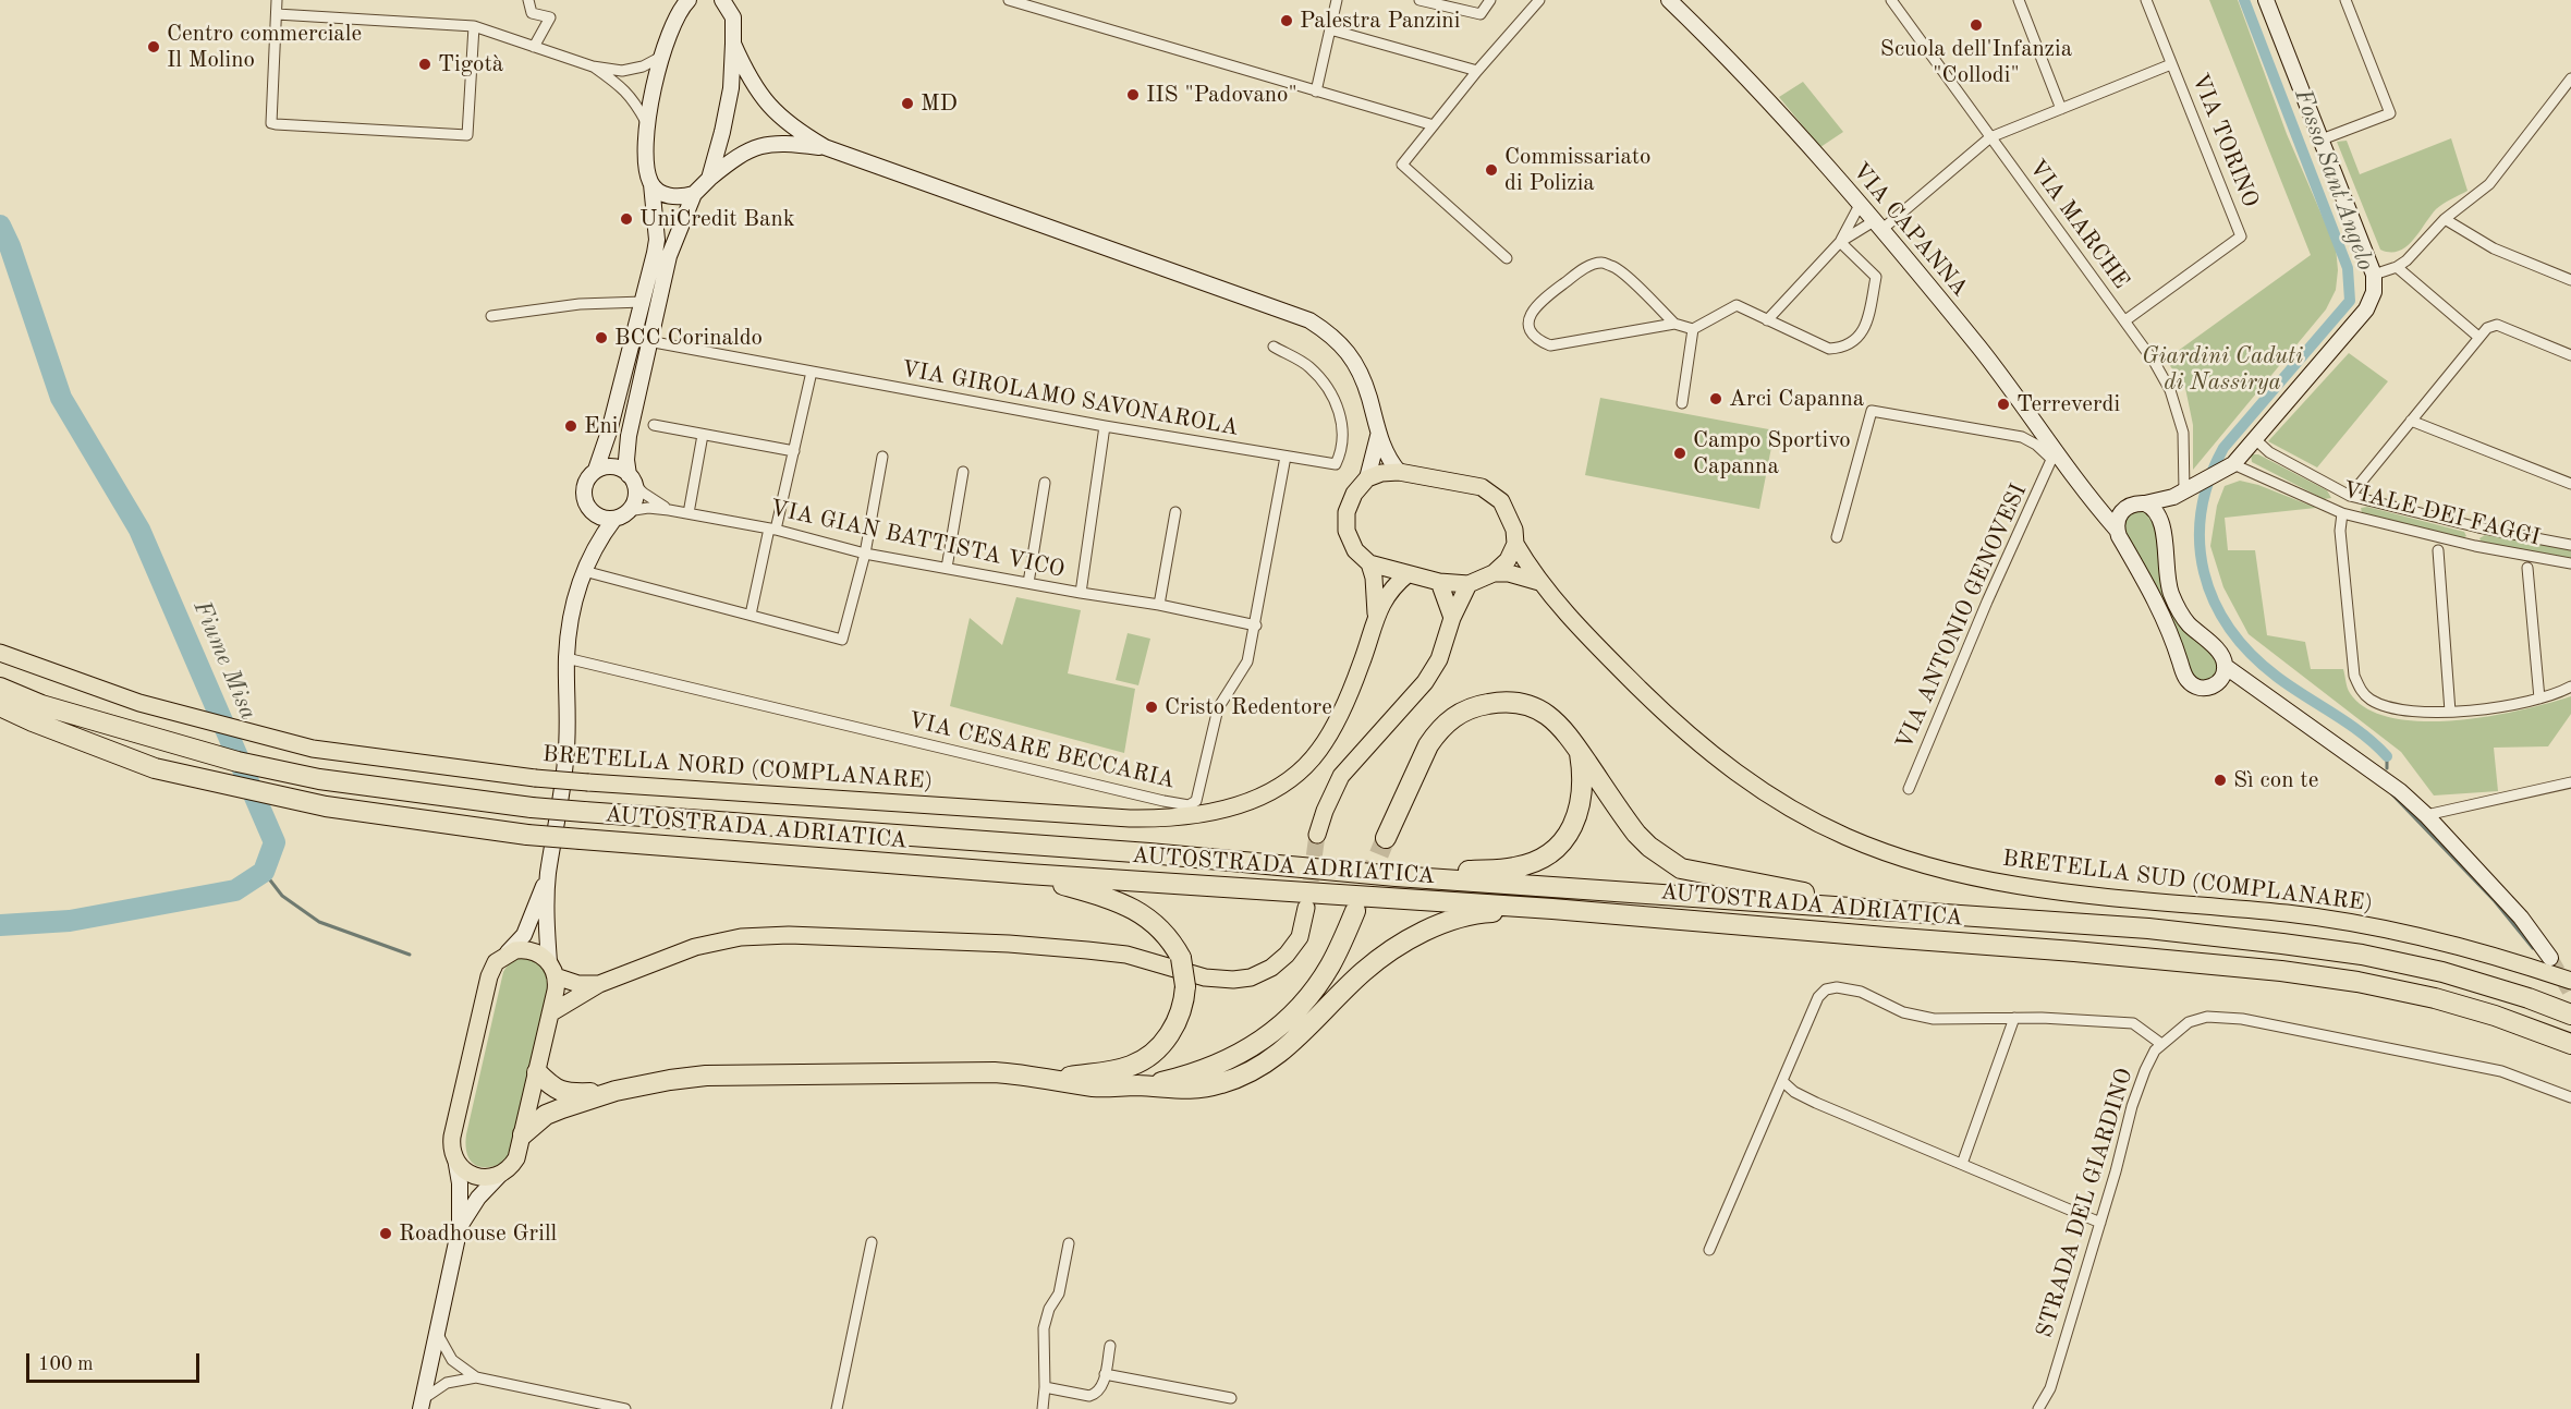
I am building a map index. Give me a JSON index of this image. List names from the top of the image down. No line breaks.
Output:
{"streets":{"highway":["AUTOSTRADA ADRIATICA"],"main road":["VIA CAPANNA","BRETELLA NORD (COMPLANARE)","BRETELLA SUD (COMPLANARE)"],"street":["VIA TORINO","VIA MARCHE","VIA GIROLAMO SAVONAROLA","VIALE DEI FAGGI","VIA GIAN BATTISTA VICO","VIA ANTONIO GENOVESI","VIA CESARE BECCARIA","STRADA DEL GIARDINO"]},"crossings":[["VIA TORINO","VIA MARCHE"],["VIA CAPANNA","VIA ANTONIO GENOVESI"],["VIA GIROLAMO SAVONAROLA","VIA CESARE BECCARIA"],["VIA GIAN BATTISTA VICO","VIA CESARE BECCARIA"],["BRETELLA NORD (COMPLANARE)","BRETELLA SUD (COMPLANARE)"]],"water":["Fosso Sant'Angelo","Fiume Misa"],"parks":["Giardini Caduti di Nassirya"],"places":["Palestra Panzini","Scuola dell'Infanzia \"Collodi\"","Centro commerciale Il Molino","Tigotà","IIS \"Padovano\"","MD","Commissariato di Polizia","UniCredit Bank","BCC Corinaldo","Arci Capanna","Terreverdi","Eni","Campo Sportivo Capanna","Cristo Redentore","Sì con te","Roadhouse Grill"],"scale_bar":"100 m"}
